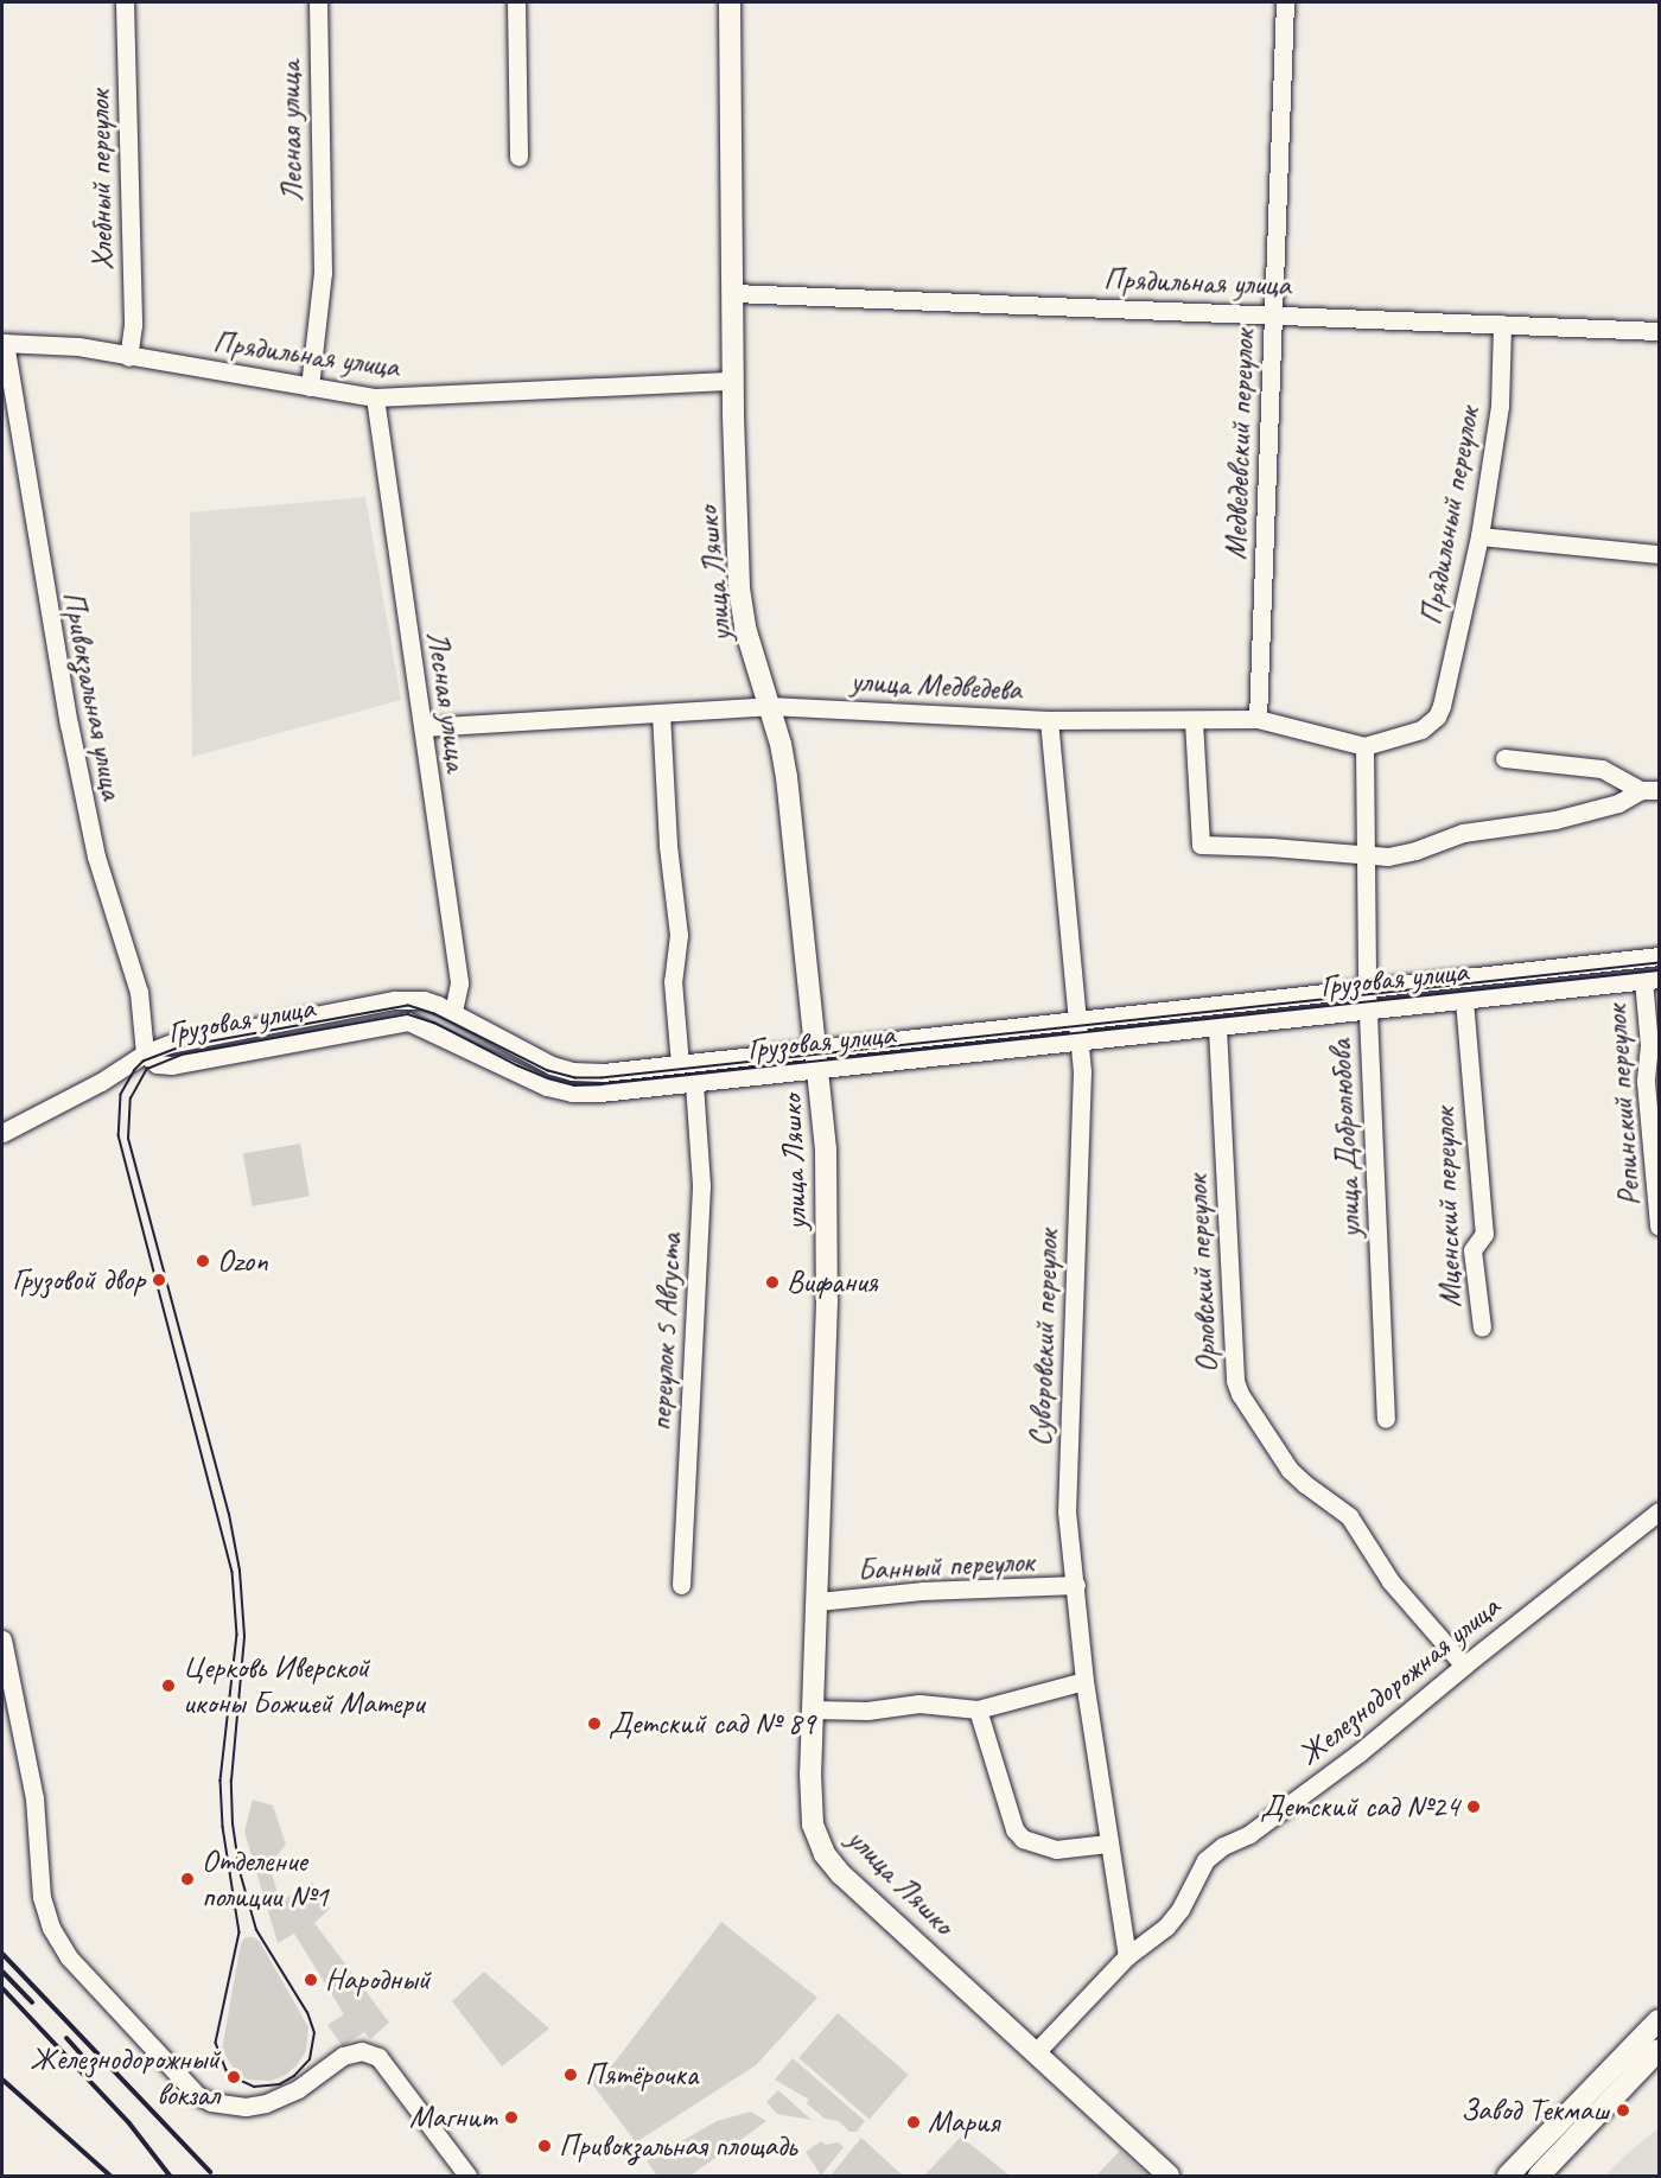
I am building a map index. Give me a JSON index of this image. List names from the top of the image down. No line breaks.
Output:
{"streets":{"main road":["улица Ляшко"],"street":["Лесная улица","Хлебный переулок","Прядильная улица","Медведевский переулок","Прядильный переулок","улица Медведева","Привокзальная улица","Грузовая улица","Репинский переулок","улица Добролюбова","Мценский переулок","Орловский переулок","переулок 5 Августа","Суворовский переулок","Банный переулок","Железнодорожная улица"]},"crossings":[["Лесная улица","Прядильная улица"],["Лесная улица","улица Медведева"],["Лесная улица","Грузовая улица"],["Хлебный переулок","Прядильная улица"],["Прядильная улица","Медведевский переулок"],["Прядильная улица","Прядильный переулок"],["Прядильная улица","улица Ляшко"],["Прядильная улица","Привокзальная улица"],["Медведевский переулок","улица Медведева"],["Прядильный переулок","улица Медведева"],["Прядильный переулок","улица Добролюбова"],["улица Ляшко","улица Медведева"],["улица Ляшко","Грузовая улица"],["улица Ляшко","Банный переулок"],["улица Ляшко","Железнодорожная улица"],["улица Медведева","улица Добролюбова"],["улица Медведева","Суворовский переулок"],["Привокзальная улица","Грузовая улица"],["Грузовая улица","Репинский переулок"],["Грузовая улица","улица Добролюбова"],["Грузовая улица","Мценский переулок"],["Грузовая улица","Орловский переулок"],["Грузовая улица","переулок 5 Августа"],["Грузовая улица","Суворовский переулок"],["Орловский переулок","Железнодорожная улица"],["Суворовский переулок","Банный переулок"],["Суворовский переулок","Железнодорожная улица"]],"places":["Ozon","Грузовой двор","Вифания","Церковь Иверской иконы Божией Матери","Детский сад № 89","Детский сад №24","Отделение полиции №1","Народный","Пятёрочка","Железнодорожный вокзал","Завод Текмаш","Магнит","Мария","Привокзальная площадь"]}
